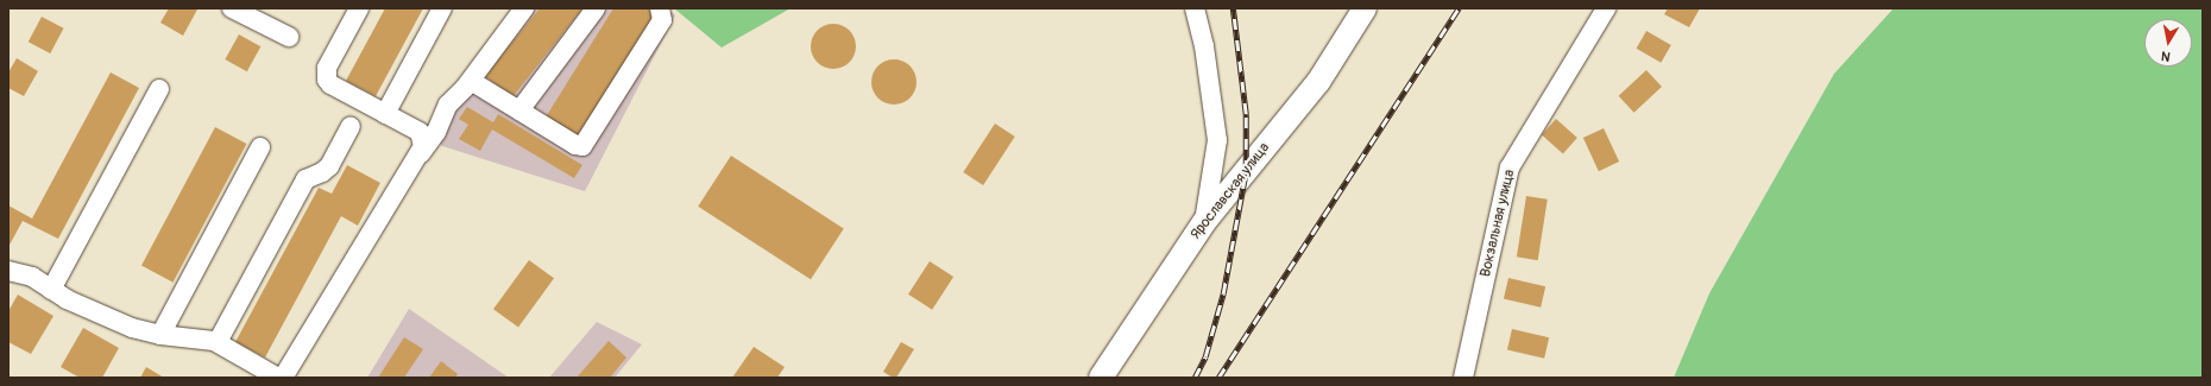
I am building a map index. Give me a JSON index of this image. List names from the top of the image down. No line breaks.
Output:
{"streets":{"main road":["Ярославская улица"],"street":["Вокзальная улица"]},"north":"bottom"}
